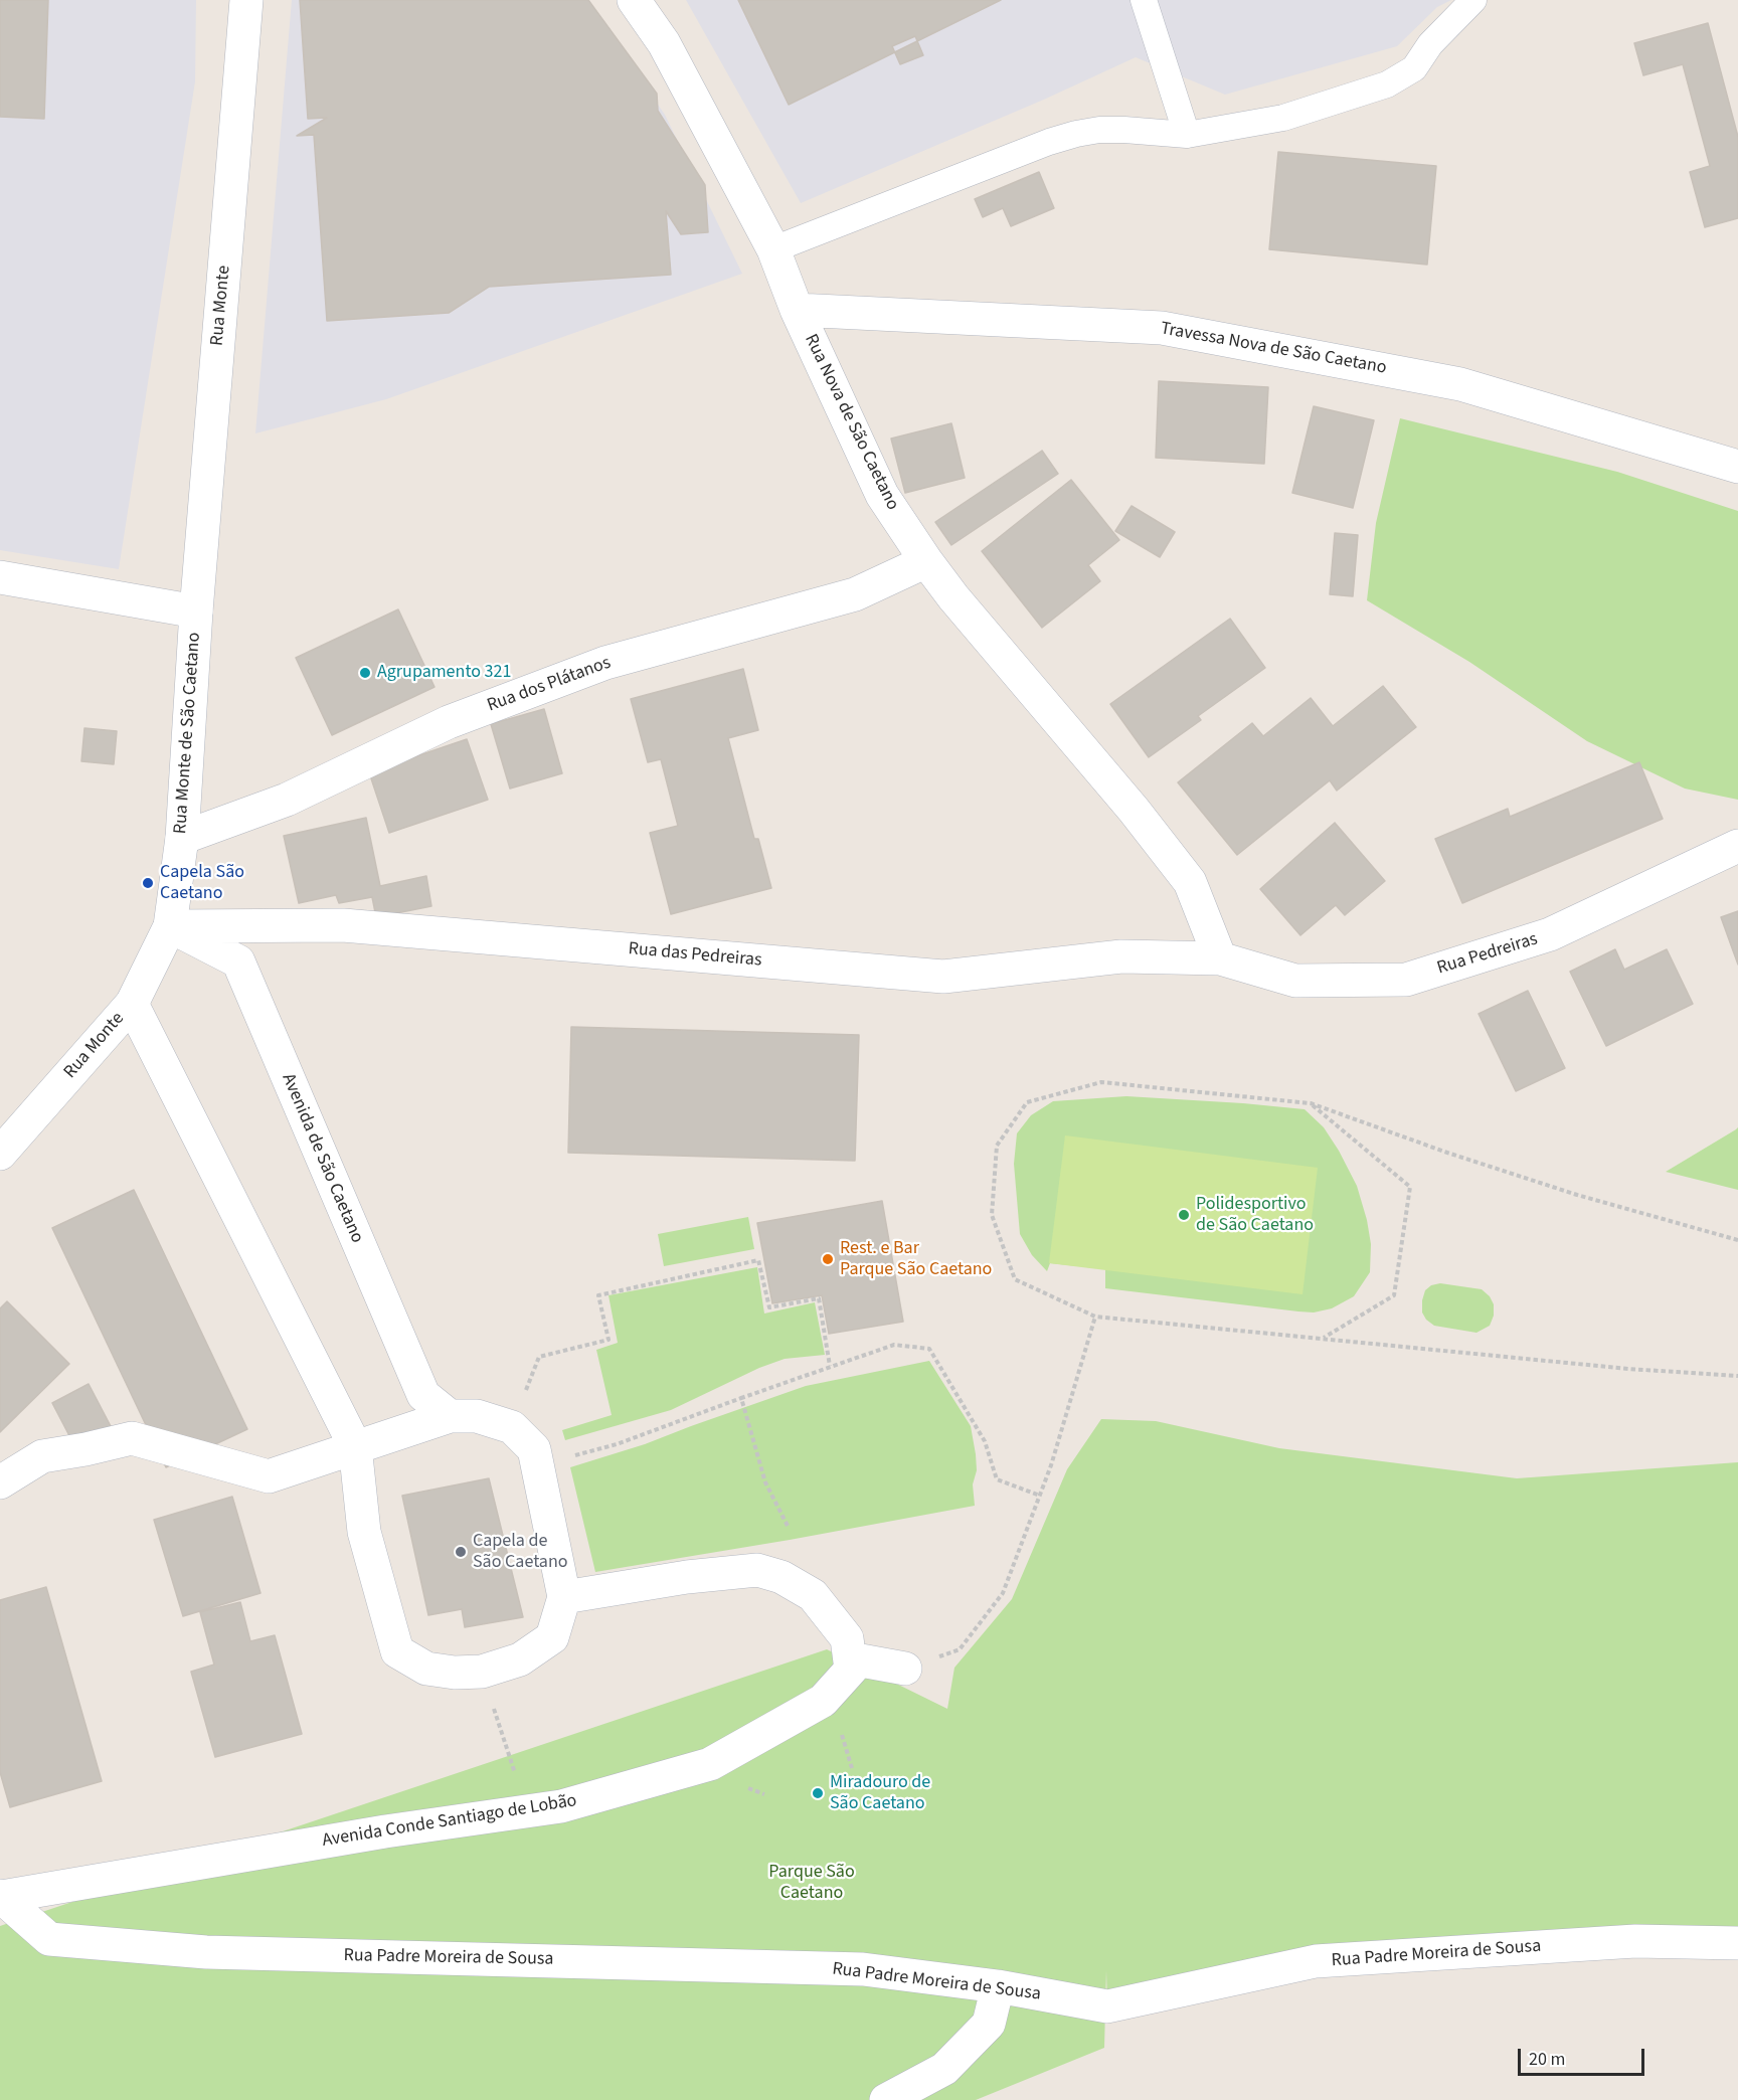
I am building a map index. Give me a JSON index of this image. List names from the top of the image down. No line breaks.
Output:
{"streets":{"street":["Rua Monte","Travessa Nova de São Caetano","Rua Nova de São Caetano","Rua dos Plátanos","Rua Monte de São Caetano","Rua Pedreiras","Rua das Pedreiras","Avenida de São Caetano","Avenida Conde Santiago de Lobão","Rua Padre Moreira de Sousa"]},"crossings":[["Rua Monte","Rua Monte de São Caetano"],["Rua Monte","Rua das Pedreiras"],["Rua Monte","Avenida de São Caetano"],["Travessa Nova de São Caetano","Rua Nova de São Caetano"],["Rua Nova de São Caetano","Rua dos Plátanos"],["Rua Nova de São Caetano","Rua Pedreiras"],["Rua Nova de São Caetano","Rua das Pedreiras"],["Rua dos Plátanos","Rua Monte de São Caetano"],["Rua Monte de São Caetano","Rua das Pedreiras"],["Rua Monte de São Caetano","Avenida de São Caetano"],["Rua Pedreiras","Rua das Pedreiras"],["Rua das Pedreiras","Avenida de São Caetano"],["Avenida Conde Santiago de Lobão","Rua Padre Moreira de Sousa"]],"parks":["Parque São Caetano"],"places":["Agrupamento 321","Capela São Caetano","Polidesportivo de São Caetano","Rest. e Bar Parque São Caetano","Capela de São Caetano","Miradouro de São Caetano"],"scale_bar":"20 m"}
